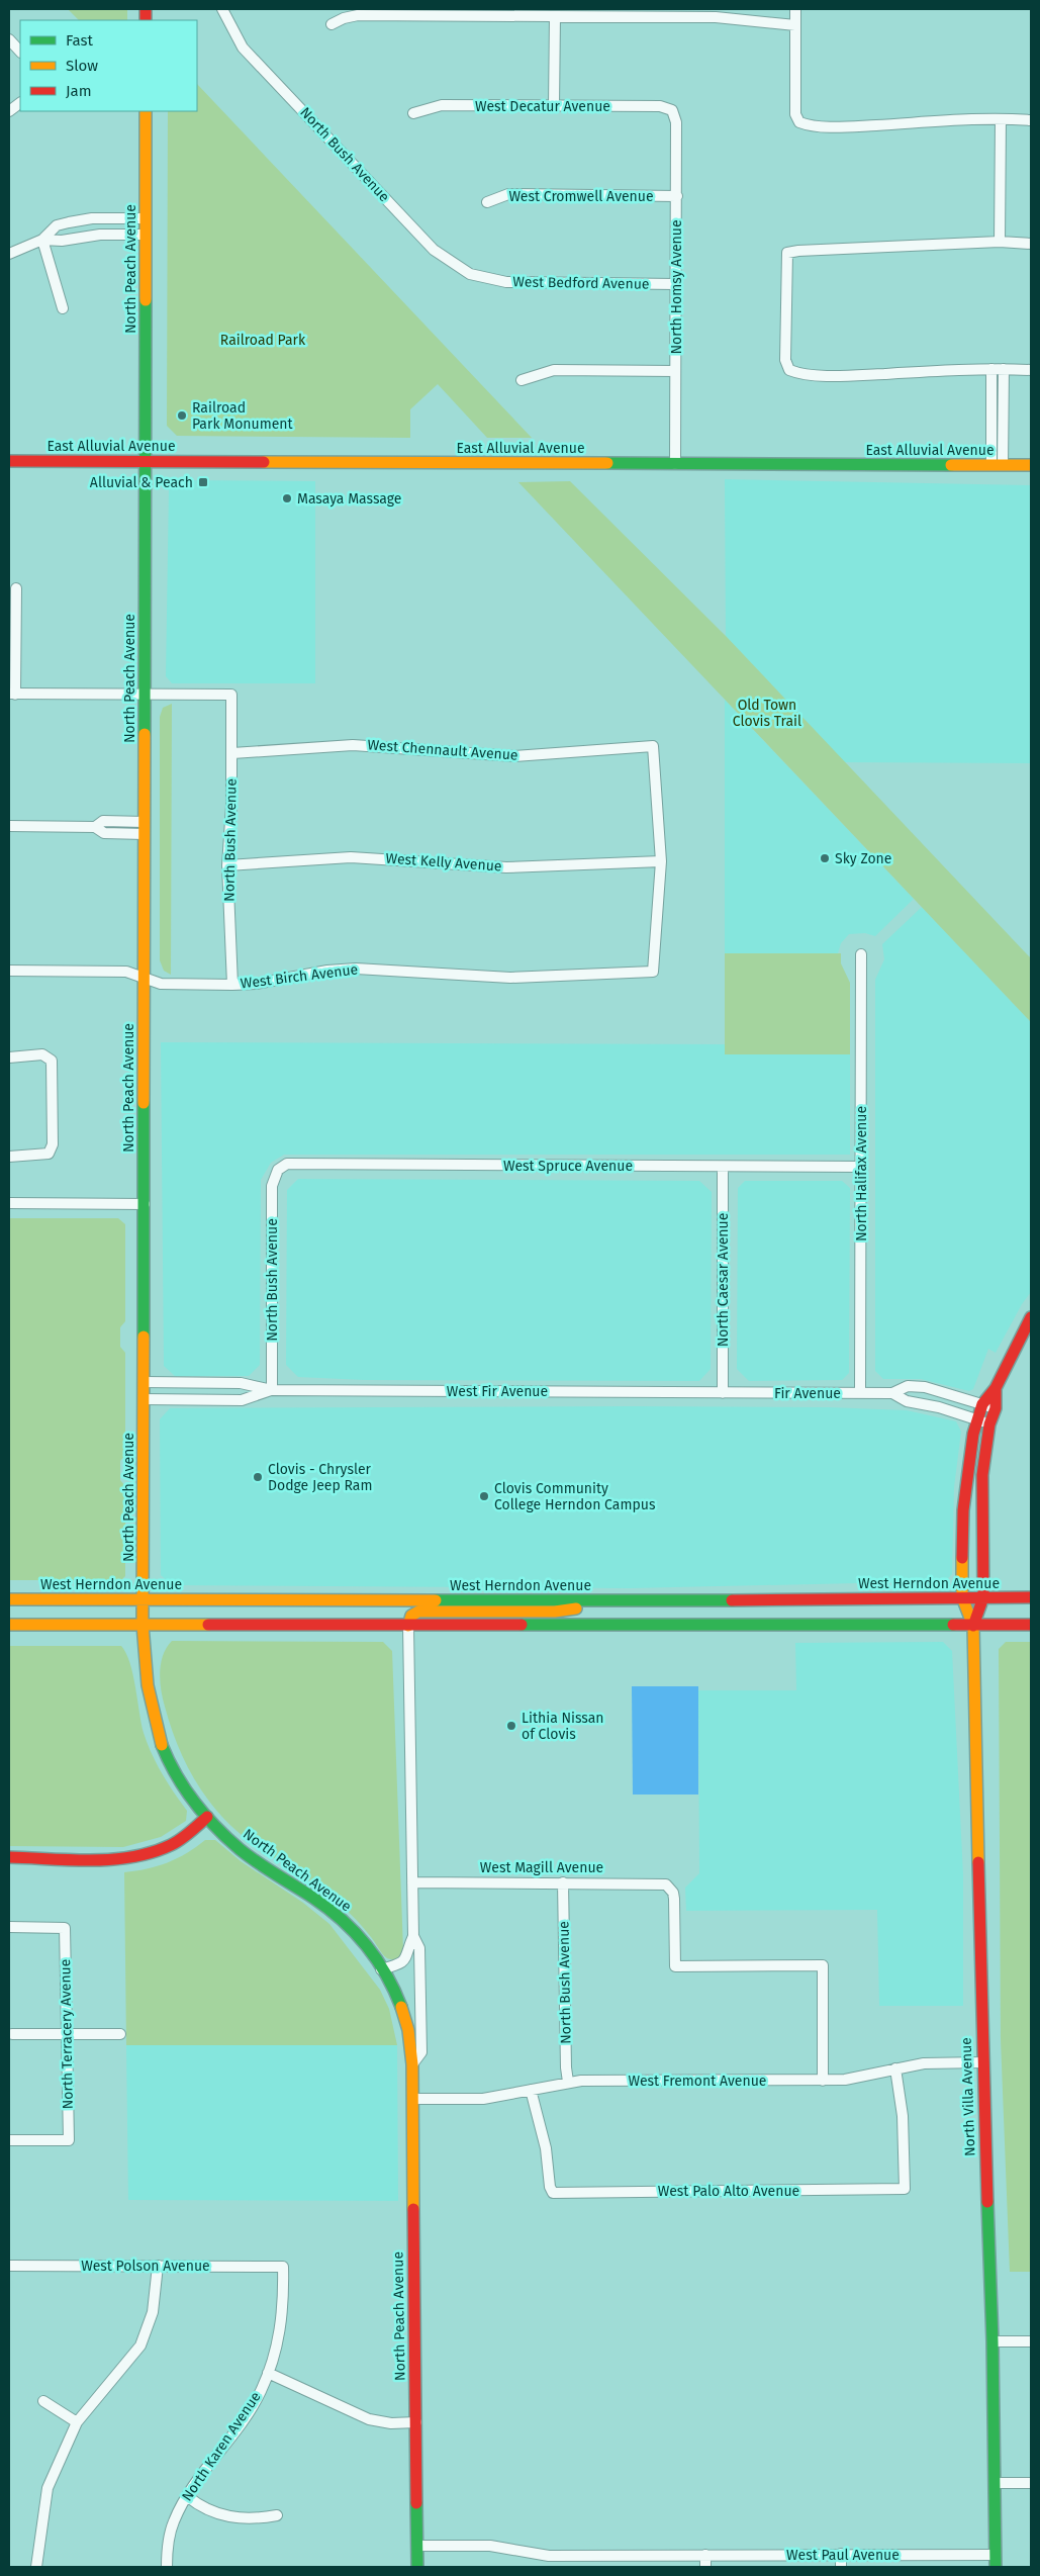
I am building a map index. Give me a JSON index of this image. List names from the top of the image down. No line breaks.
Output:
{"streets":{"street":["West Decatur Avenue","North Bush Avenue","West Cromwell Avenue","North Peach Avenue","West Bedford Avenue","North Homsy Avenue","East Alluvial Avenue","West Chennault Avenue","West Kelly Avenue","West Birch Avenue","West Spruce Avenue","North Halifax Avenue","North Caesar Avenue","West Fir Avenue","Fir Avenue","West Herndon Avenue","West Magill Avenue","North Terracery Avenue","West Fremont Avenue","North Villa Avenue","West Palo Alto Avenue","West Polson Avenue","North Karen Avenue","West Paul Avenue"]},"crossings":[["West Decatur Avenue","North Homsy Avenue"],["North Bush Avenue","North Peach Avenue"],["North Bush Avenue","West Bedford Avenue"],["North Bush Avenue","West Chennault Avenue"],["North Bush Avenue","West Kelly Avenue"],["North Bush Avenue","West Birch Avenue"],["North Bush Avenue","West Spruce Avenue"],["North Bush Avenue","West Fir Avenue"],["North Bush Avenue","West Magill Avenue"],["North Bush Avenue","West Fremont Avenue"],["West Cromwell Avenue","North Homsy Avenue"],["North Peach Avenue","East Alluvial Avenue"],["North Peach Avenue","West Birch Avenue"],["North Peach Avenue","West Fir Avenue"],["North Peach Avenue","West Herndon Avenue"],["North Peach Avenue","West Magill Avenue"],["North Peach Avenue","West Fremont Avenue"],["North Peach Avenue","West Paul Avenue"],["West Bedford Avenue","North Homsy Avenue"],["North Homsy Avenue","East Alluvial Avenue"],["West Chennault Avenue","West Kelly Avenue"],["West Chennault Avenue","West Birch Avenue"],["West Kelly Avenue","West Birch Avenue"],["West Spruce Avenue","North Halifax Avenue"],["West Spruce Avenue","North Caesar Avenue"],["North Halifax Avenue","Fir Avenue"],["North Caesar Avenue","West Fir Avenue"],["North Caesar Avenue","Fir Avenue"],["West Fir Avenue","Fir Avenue"],["Fir Avenue","North Villa Avenue"],["West Herndon Avenue","North Villa Avenue"],["West Magill Avenue","West Fremont Avenue"],["West Fremont Avenue","North Villa Avenue"],["West Fremont Avenue","West Palo Alto Avenue"],["North Villa Avenue","West Paul Avenue"],["West Polson Avenue","North Karen Avenue"]],"parks":["Railroad Park","Old Town Clovis Trail"],"places":{"other":["Railroad Park Monument","Masaya Massage","Sky Zone","Clovis - Chrysler Dodge Jeep Ram","Clovis Community College Herndon Campus","Lithia Nissan of Clovis"],"transit":["Alluvial & Peach"]},"legend":["Fast","Slow","Jam"]}
